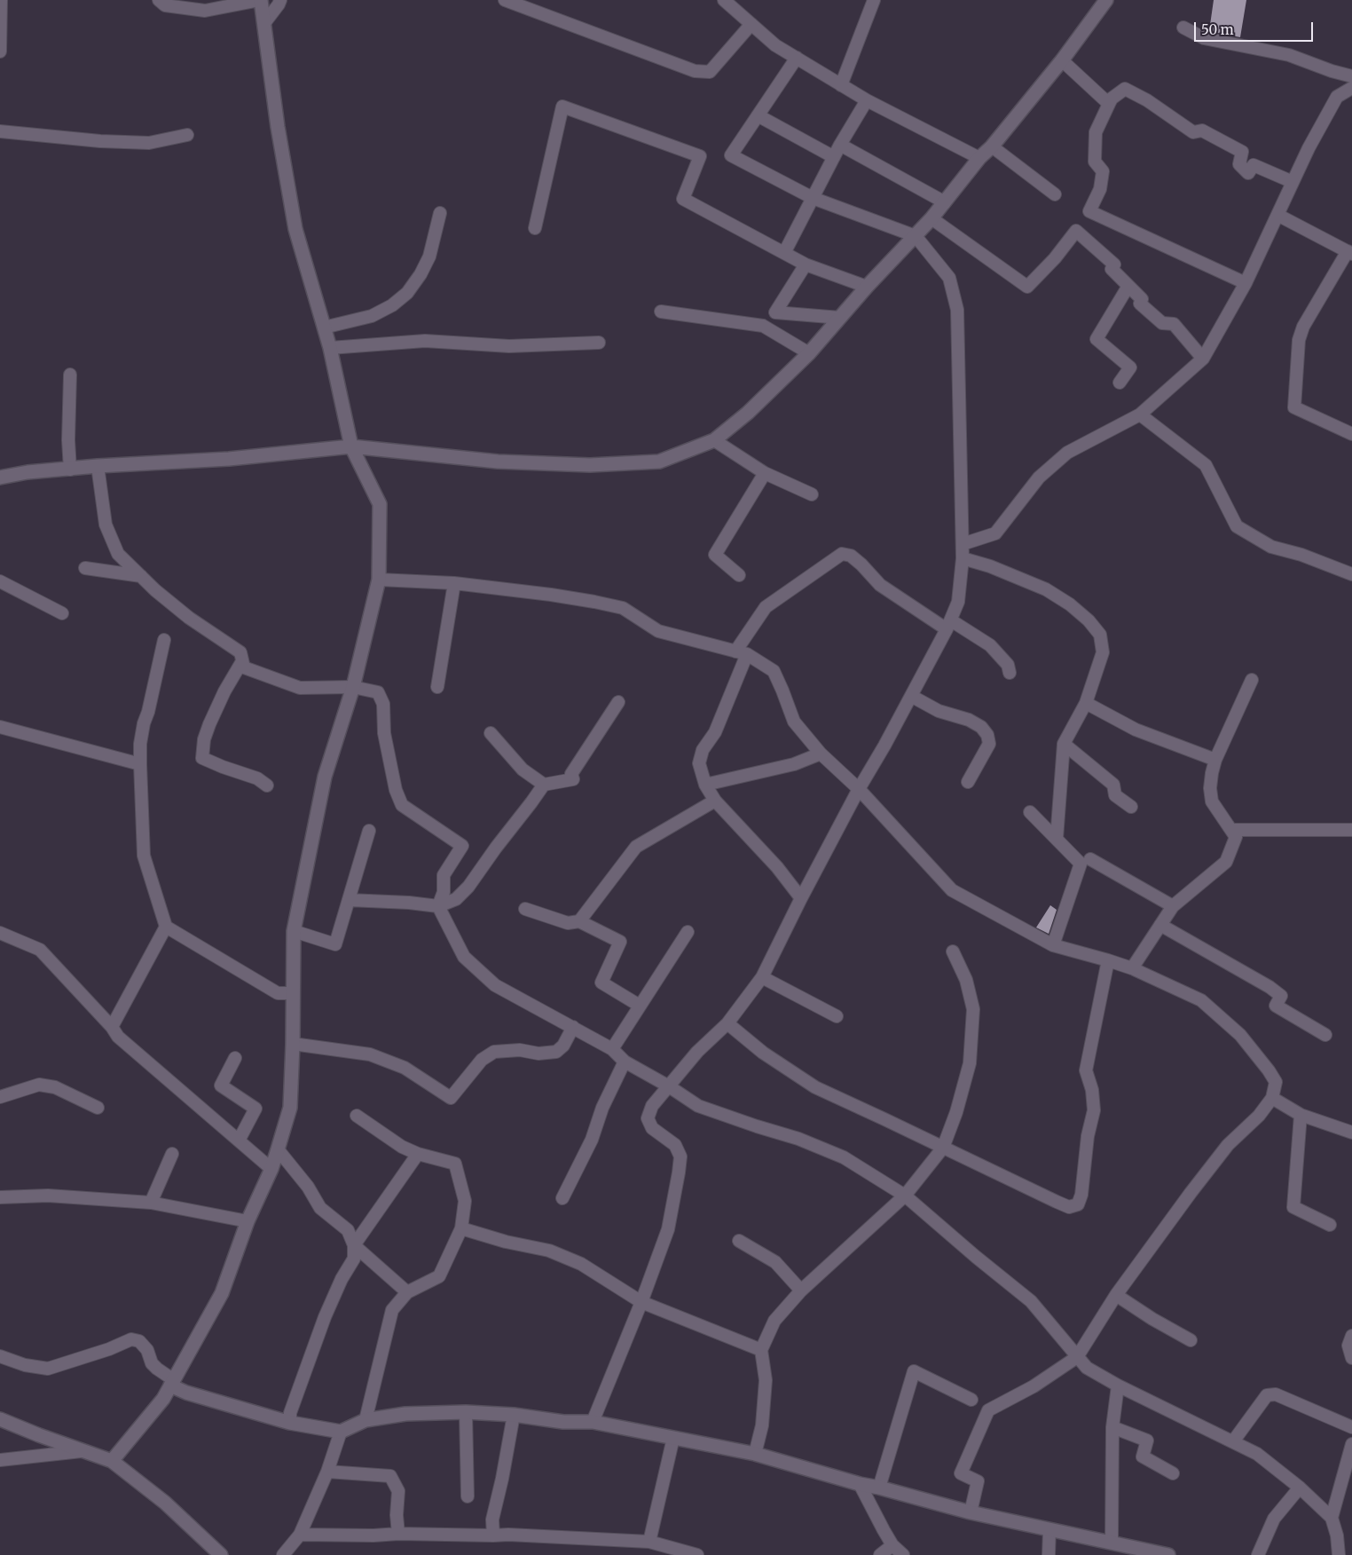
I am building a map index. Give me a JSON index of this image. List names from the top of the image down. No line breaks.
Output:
{"scale_bar":"50 m"}
